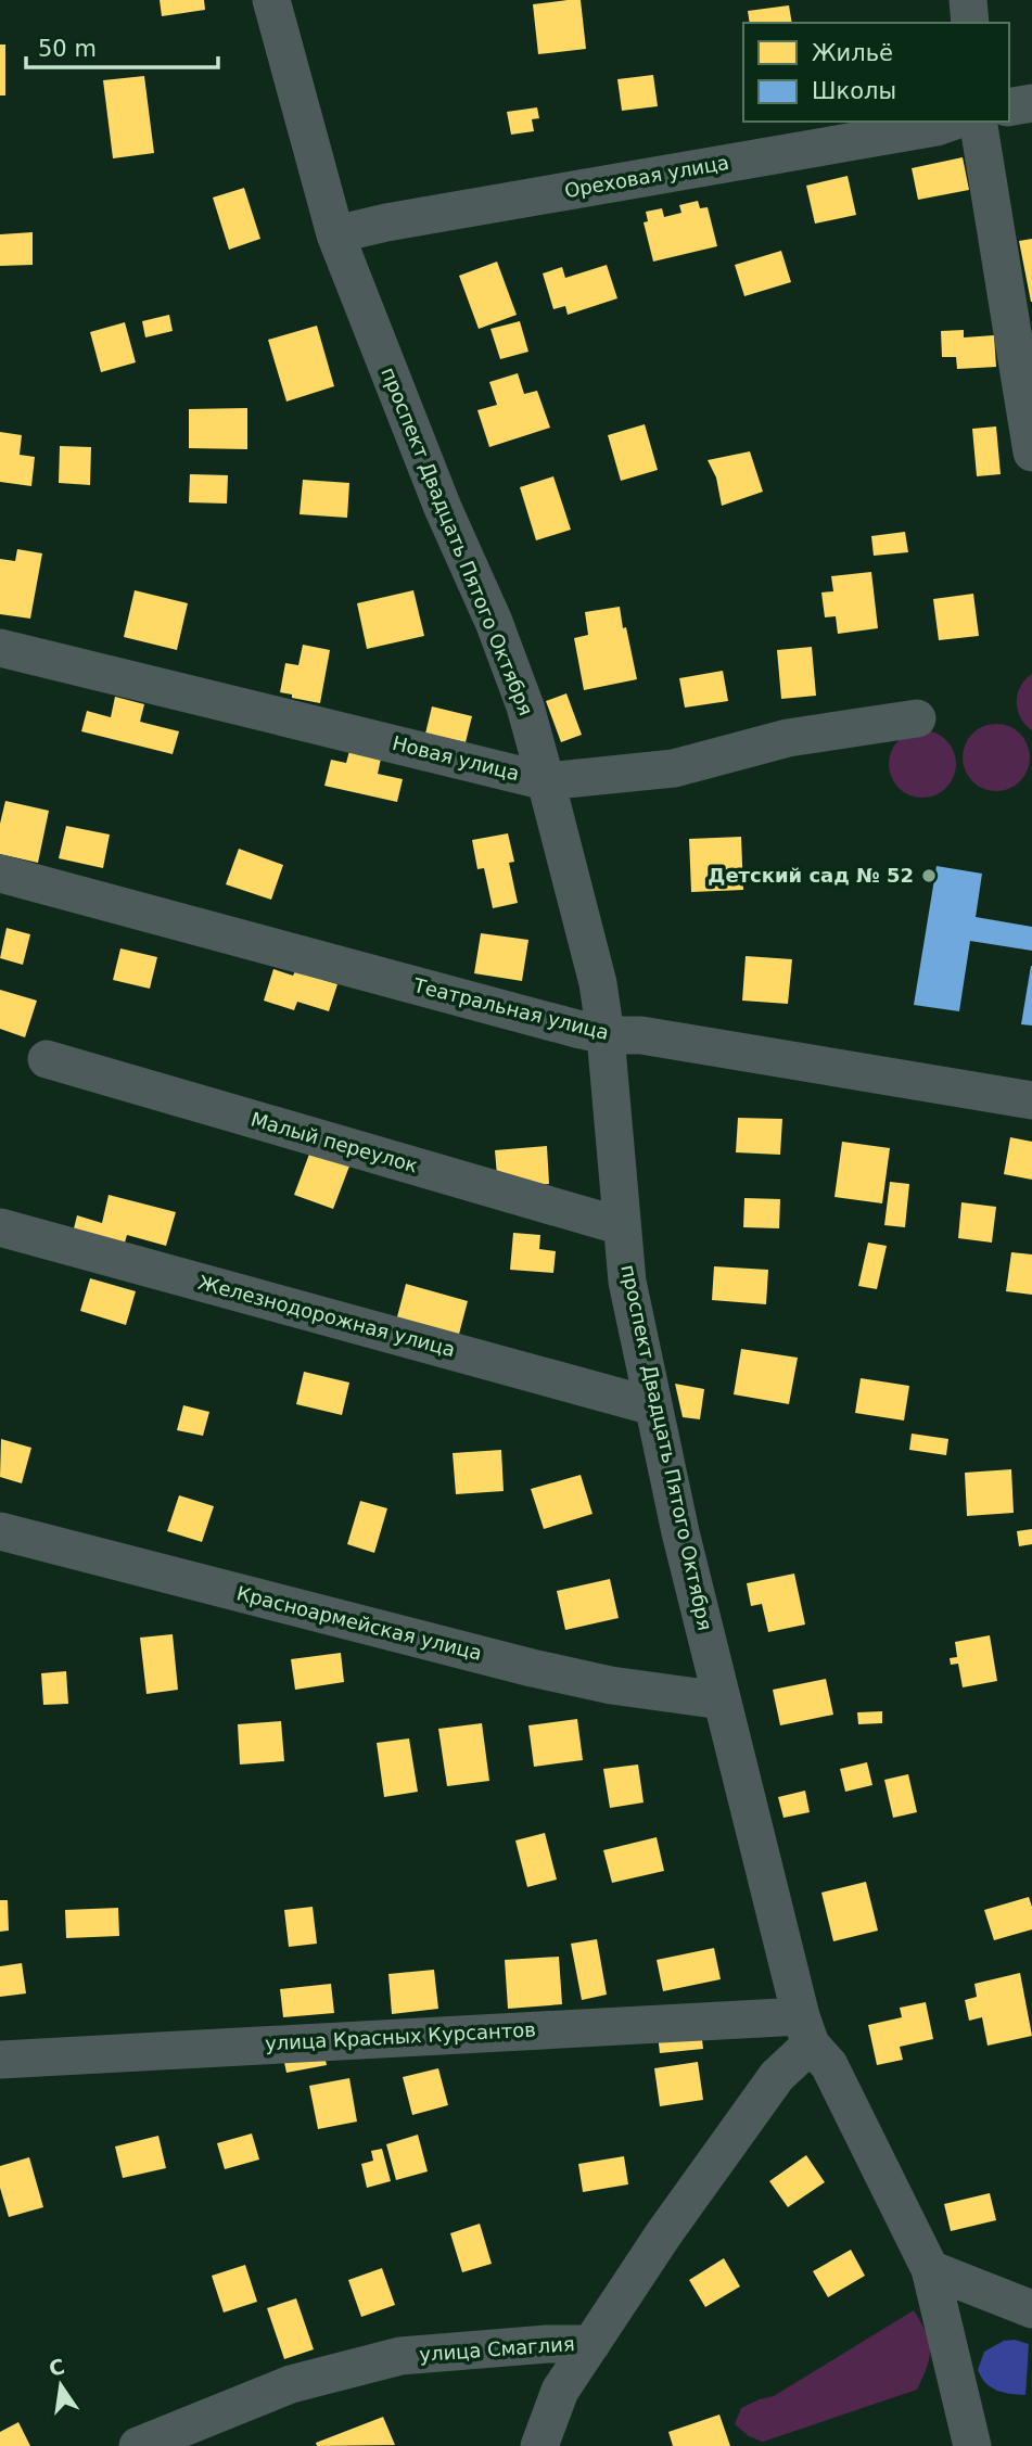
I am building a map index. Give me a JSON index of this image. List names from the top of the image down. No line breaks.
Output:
{"streets":{"street":["Ореховая улица","проспект Двадцать Пятого Октября","Новая улица","Театральная улица","Малый переулок","Железнодорожная улица","Красноармейская улица","улица Красных Курсантов","улица Смаглия"]},"crossings":[["Ореховая улица","проспект Двадцать Пятого Октября"],["проспект Двадцать Пятого Октября","Новая улица"],["проспект Двадцать Пятого Октября","Театральная улица"],["проспект Двадцать Пятого Октября","Малый переулок"],["проспект Двадцать Пятого Октября","Железнодорожная улица"],["проспект Двадцать Пятого Октября","Красноармейская улица"],["проспект Двадцать Пятого Октября","улица Красных Курсантов"],["проспект Двадцать Пятого Октября","улица Смаглия"],["улица Красных Курсантов","улица Смаглия"]],"places":["Детский сад № 52"],"legend":["Жильё","Школы"],"scale_bar":"50 m","north":"top"}
